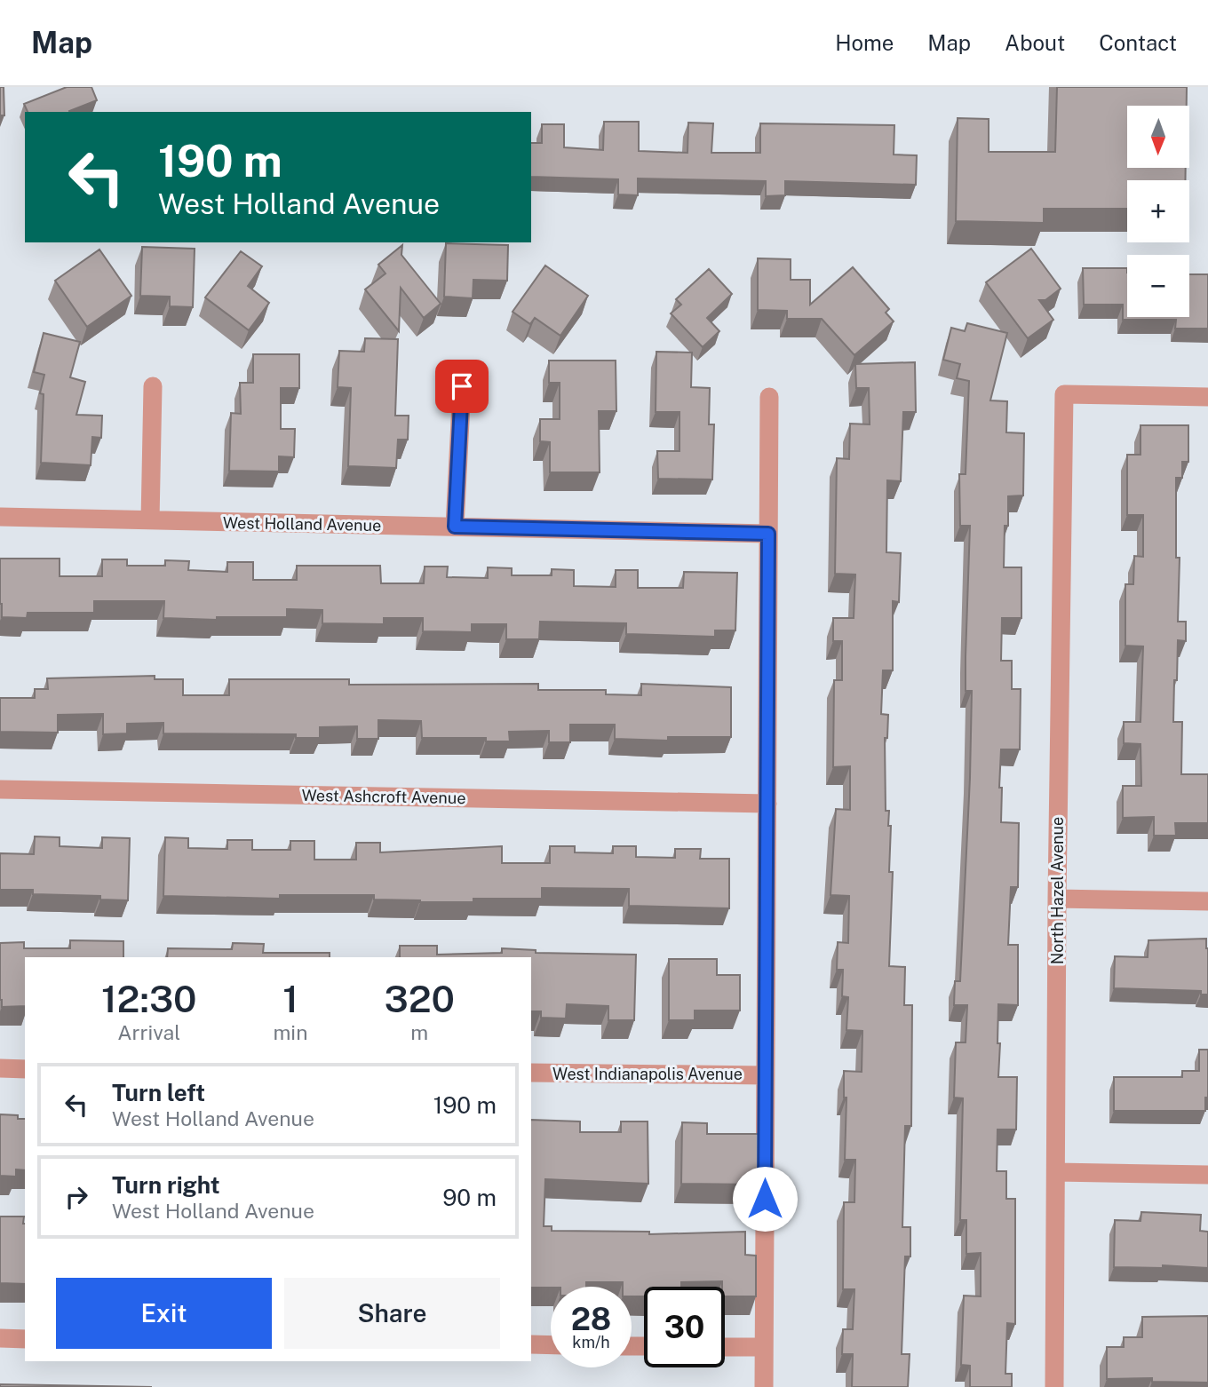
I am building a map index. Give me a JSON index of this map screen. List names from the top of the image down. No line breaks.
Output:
{"streets":{"street":["West Holland Avenue","West Ashcroft Avenue","North Hazel Avenue","West Indianapolis Avenue"]},"north":"bottom","page":{"header":"Map","nav":["Home","Map","About","Contact"],"map_buttons":["+","−"],"turn":["190 m","West Holland Avenue"],"eta":["12:30","Arrival","1","min","320","m"],"list":[{"name":"Turn left","note":"West Holland Avenue","value":"190 m"},{"name":"Turn right","note":"West Holland Avenue","value":"90 m"}],"buttons":["Exit","Share"],"speed":"28 km/h","limit":"30"}}
